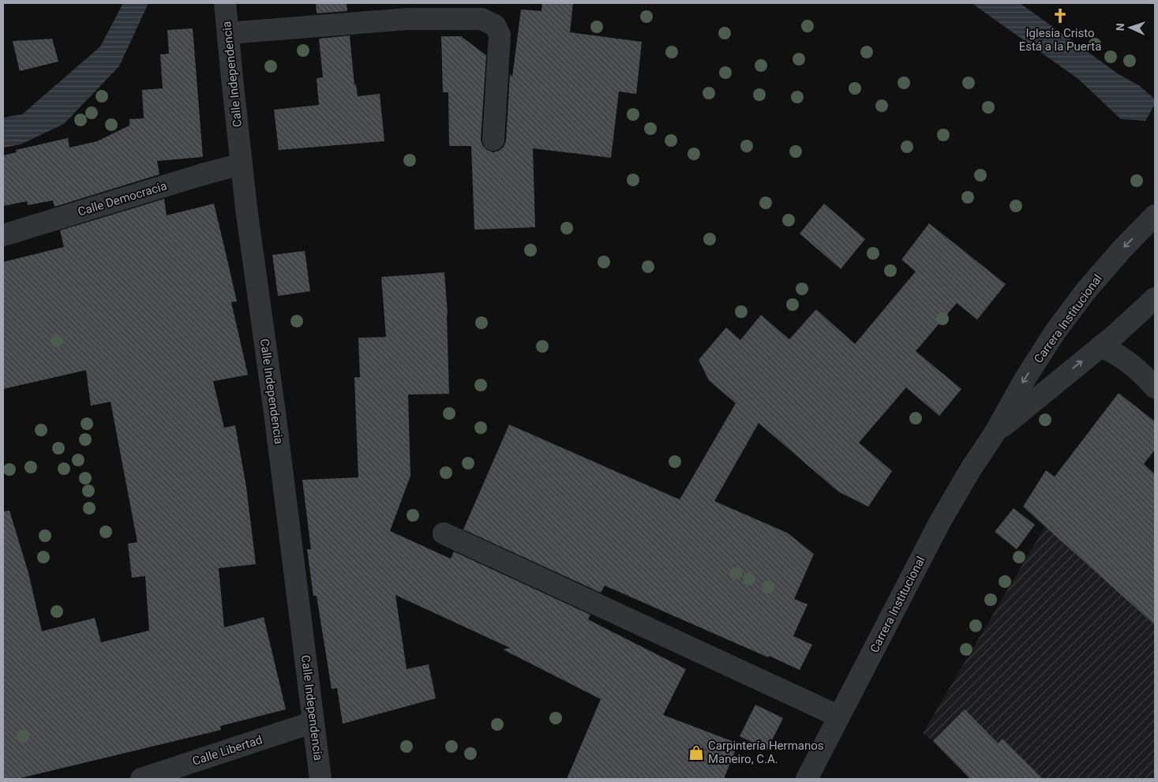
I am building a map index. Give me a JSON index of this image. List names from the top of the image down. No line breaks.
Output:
{"streets":{"street":["Calle Independencia","Calle Democracia","Carrera Institucional","Calle Libertad"]},"crossings":[["Calle Independencia","Calle Democracia"],["Calle Independencia","Calle Libertad"]],"places":{"church":["Iglesia Cristo Está a la Puerta"],"shop":["Carpintería Hermanos Maneiro, C.A."]},"north":"left"}
